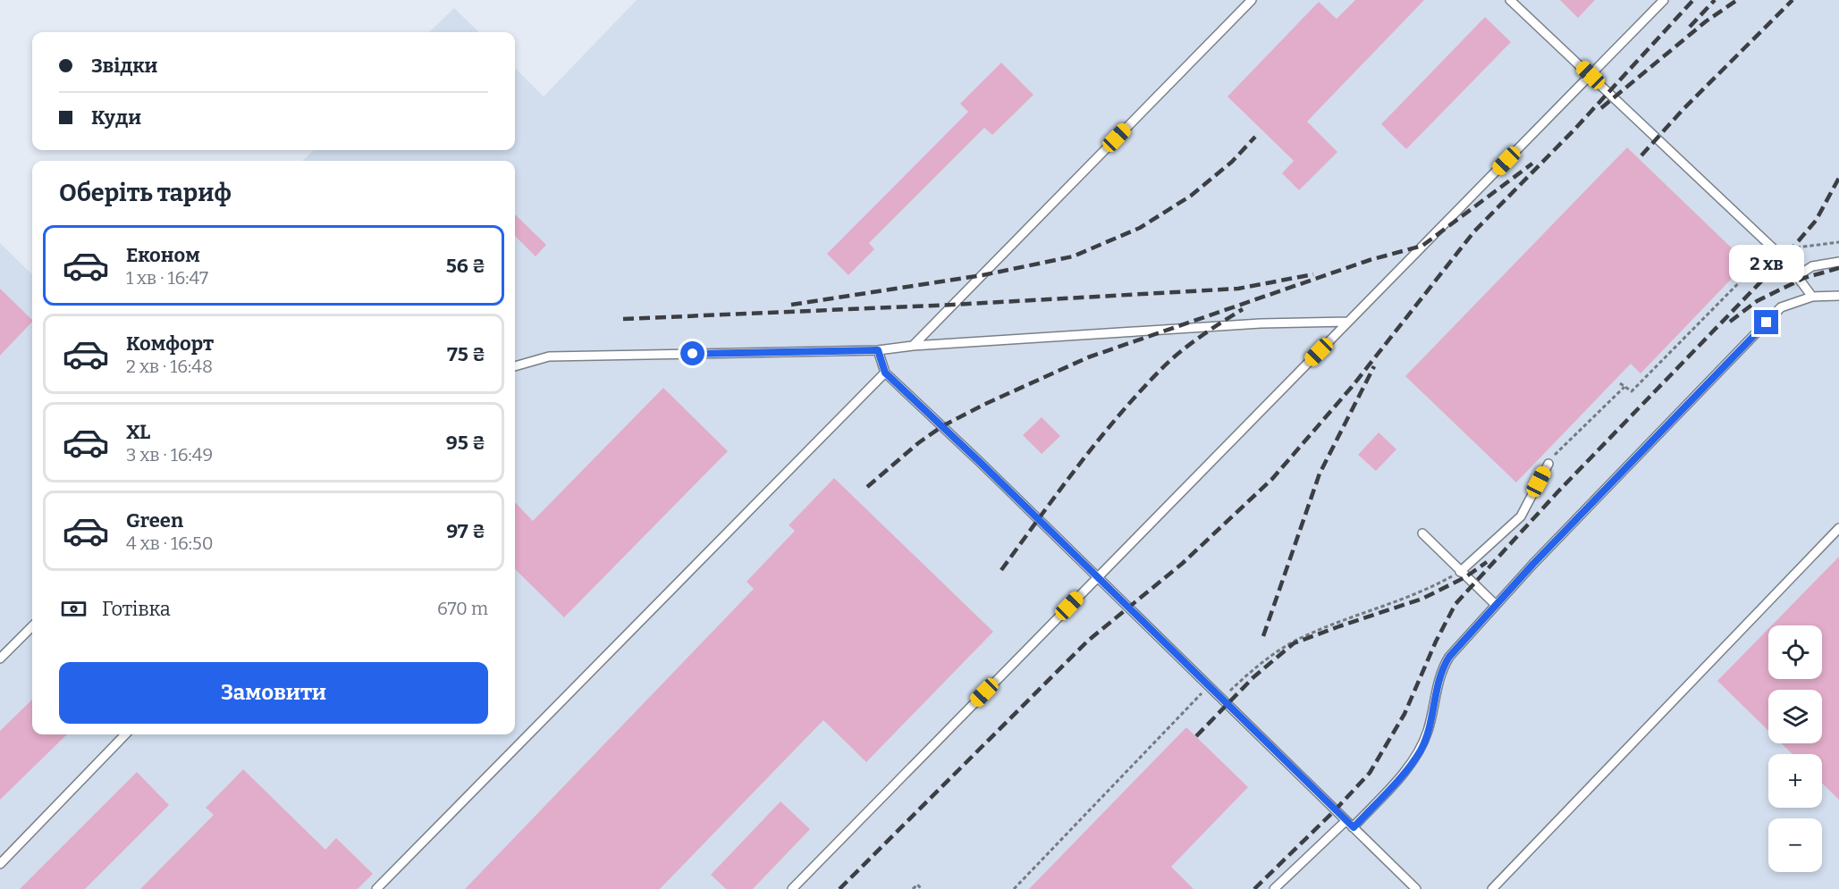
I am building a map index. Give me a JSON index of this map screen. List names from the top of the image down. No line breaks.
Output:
{"page":{"banner":["Звідки","Куди"],"heading":"Оберіть тариф","list":[{"name":"Економ","note":"1 хв · 16:47","value":"56 ₴"},{"name":"Комфорт","note":"2 хв · 16:48","value":"75 ₴"},{"name":"XL","note":"3 хв · 16:49","value":"95 ₴"},{"name":"Green","note":"4 хв · 16:50","value":"97 ₴"}],"bubble":"2 хв","pay":["Готівка","670 m"],"map_buttons":["+","−"],"buttons":"Замовити"}}
